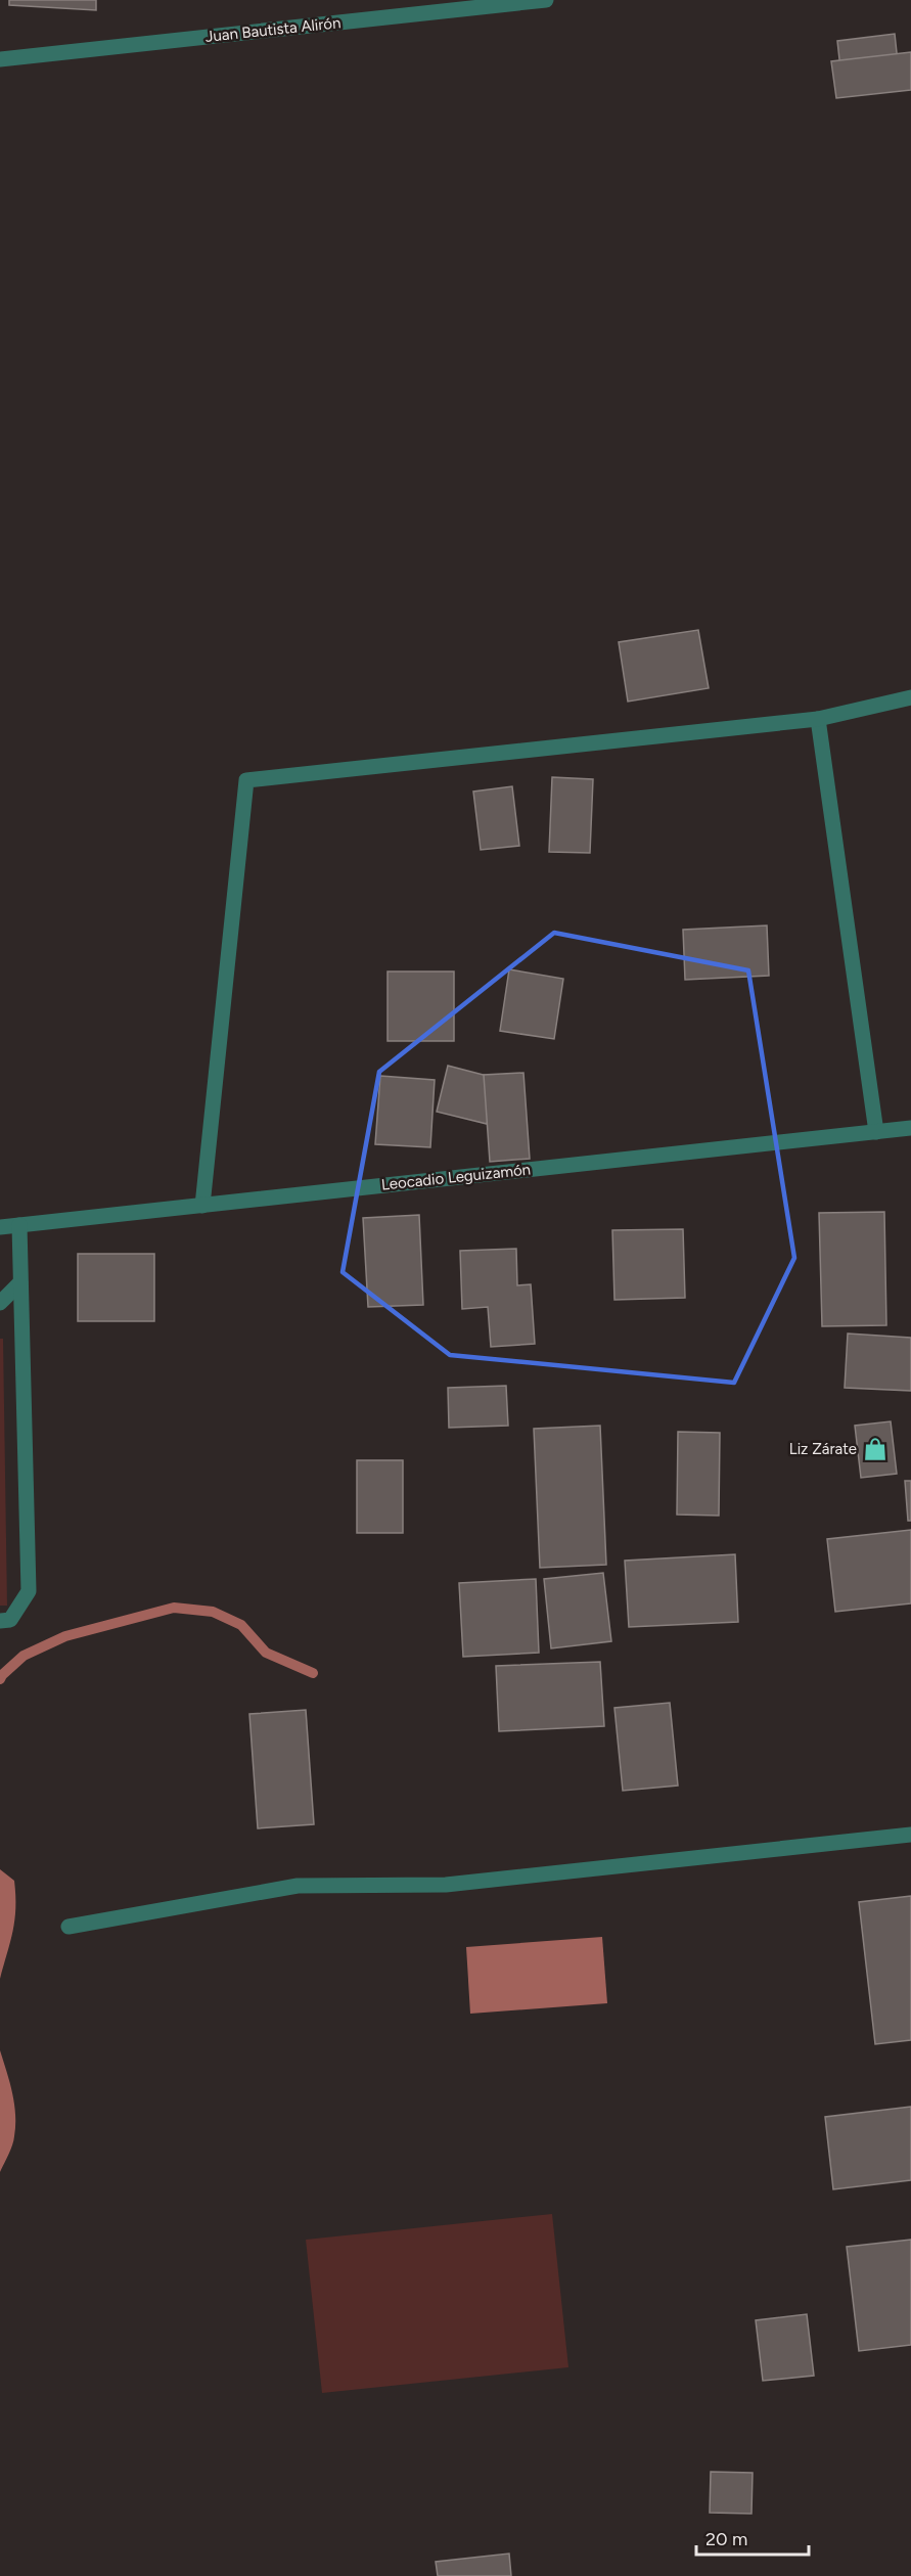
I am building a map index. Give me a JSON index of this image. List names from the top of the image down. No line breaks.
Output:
{"streets":{"street":["Juan Bautista Alirón","Leocadio Leguizamón"]},"places":{"shop":["Liz Zárate"]},"scale_bar":"20 m"}
